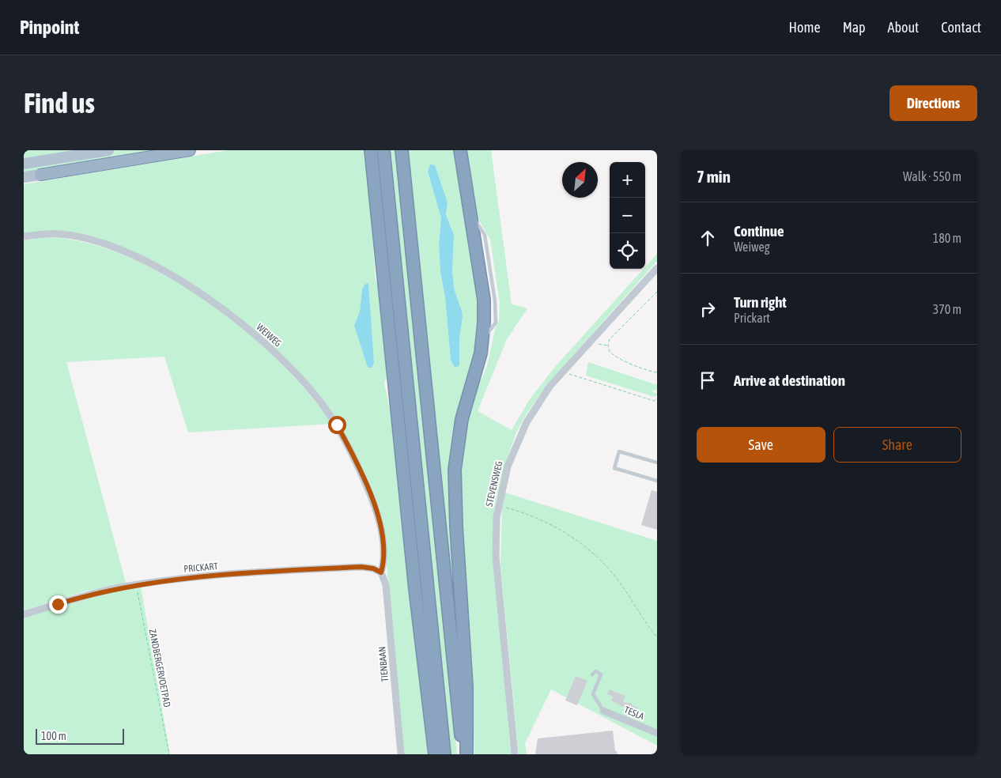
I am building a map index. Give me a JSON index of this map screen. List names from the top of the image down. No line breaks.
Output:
{"streets":{"street":["WEIWEG","STEVENSWEG","PRICKART","TIENBAAN","TESLA"],"path":["ZANDBERGERVOETPAD"]},"crossings":[["WEIWEG","PRICKART"],["WEIWEG","TIENBAAN"],["PRICKART","TIENBAAN"],["PRICKART","ZANDBERGERVOETPAD"]],"scale_bar":"100 m","north":"top right","page":{"header":"Pinpoint","nav":["Home","Map","About","Contact"],"buttons":["Directions",["Save","Share"]],"title":"Find us","heading":["7 min","Walk · 550 m"],"map_buttons":["+","−"],"list":[["Continue","Weiweg","180 m"],["Turn right","Prickart","370 m"],"Arrive at destination"],"scale":"100 m"}}
